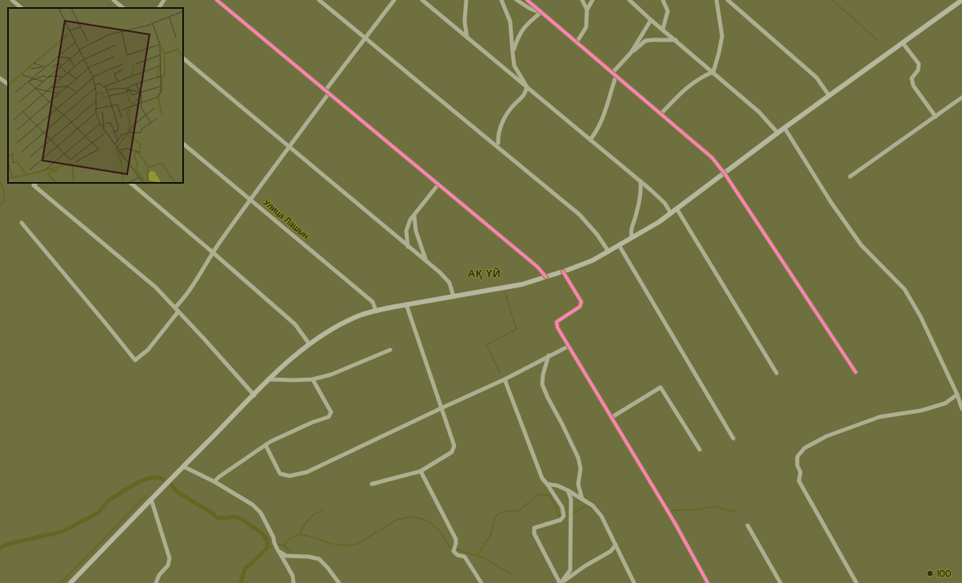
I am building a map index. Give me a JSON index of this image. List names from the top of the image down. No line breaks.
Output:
{"streets":{"street":["Улица Лашын"]},"districts":["АҚ ҮЙ"],"places":["100"]}
